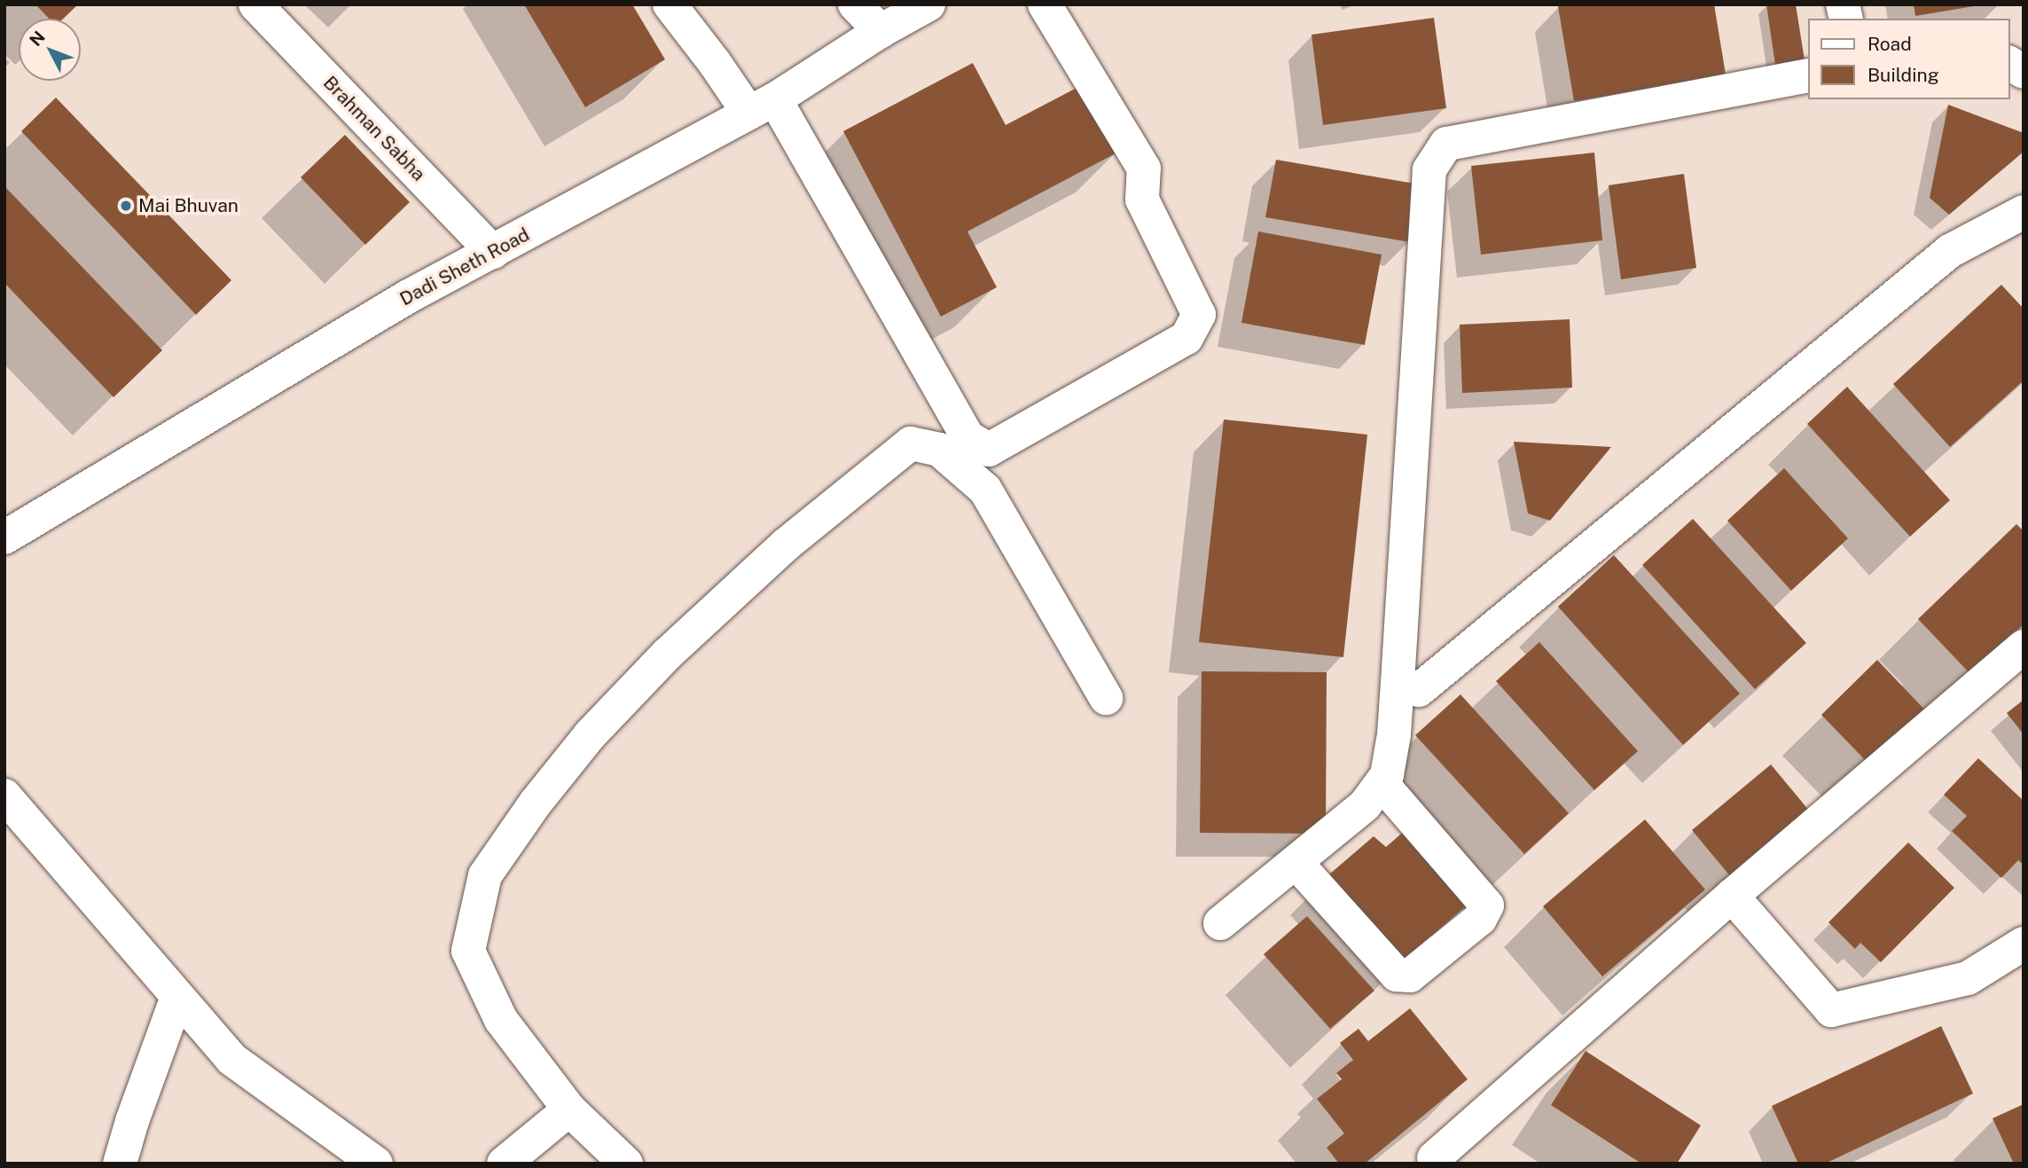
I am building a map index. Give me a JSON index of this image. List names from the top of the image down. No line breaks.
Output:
{"streets":{"street":["Brahman Sabha","Dadi Sheth Road"]},"crossings":[["Brahman Sabha","Dadi Sheth Road"]],"places":["Mai Bhuvan"],"legend":["Road","Building"],"north":"top left"}
